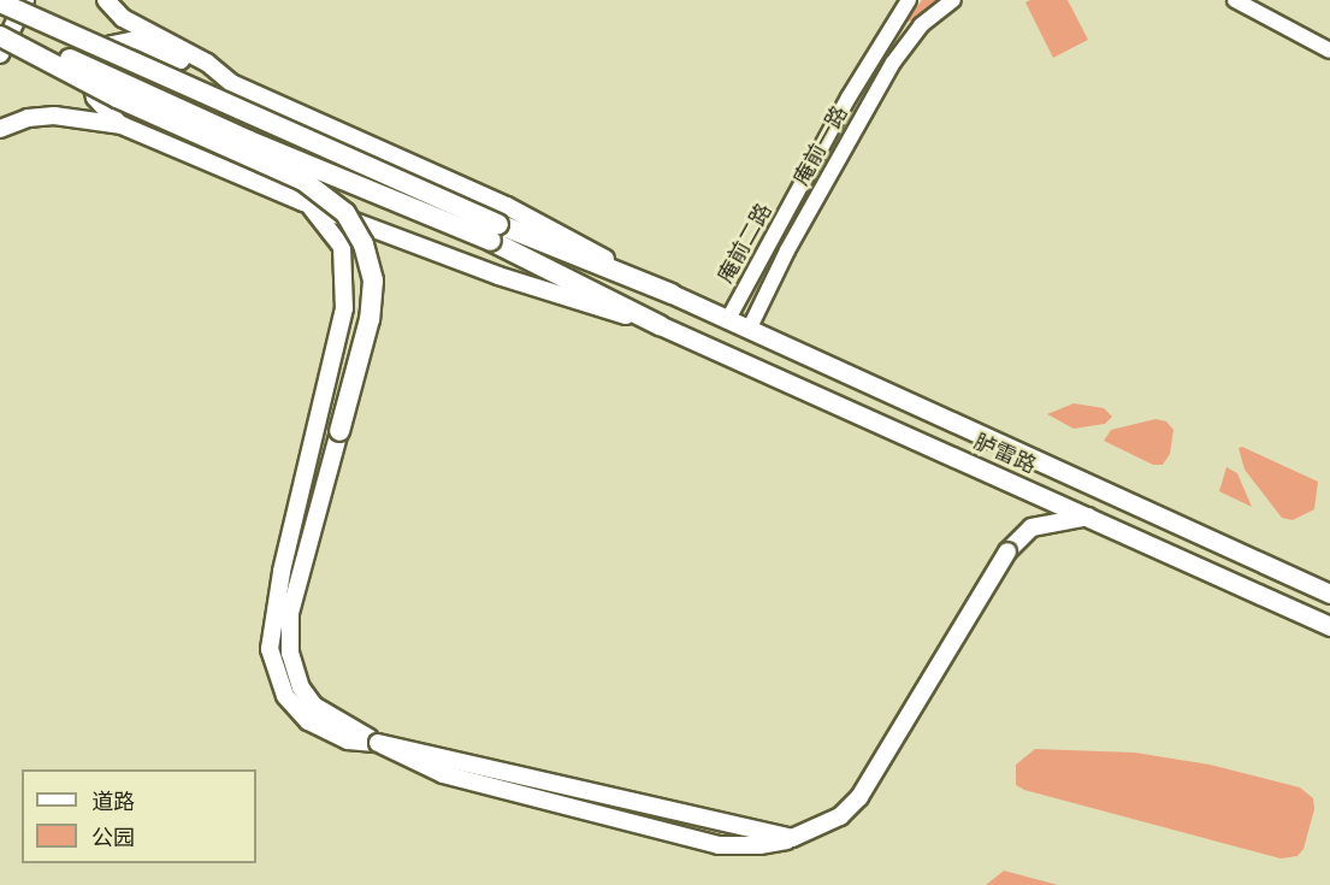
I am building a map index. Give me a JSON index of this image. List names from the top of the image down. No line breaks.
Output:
{"streets":{"main road":["胪雷路"],"street":["庵前一路","庵前二路"]},"crossings":[["庵前一路","胪雷路"],["庵前二路","胪雷路"]],"legend":["道路","公园"]}
